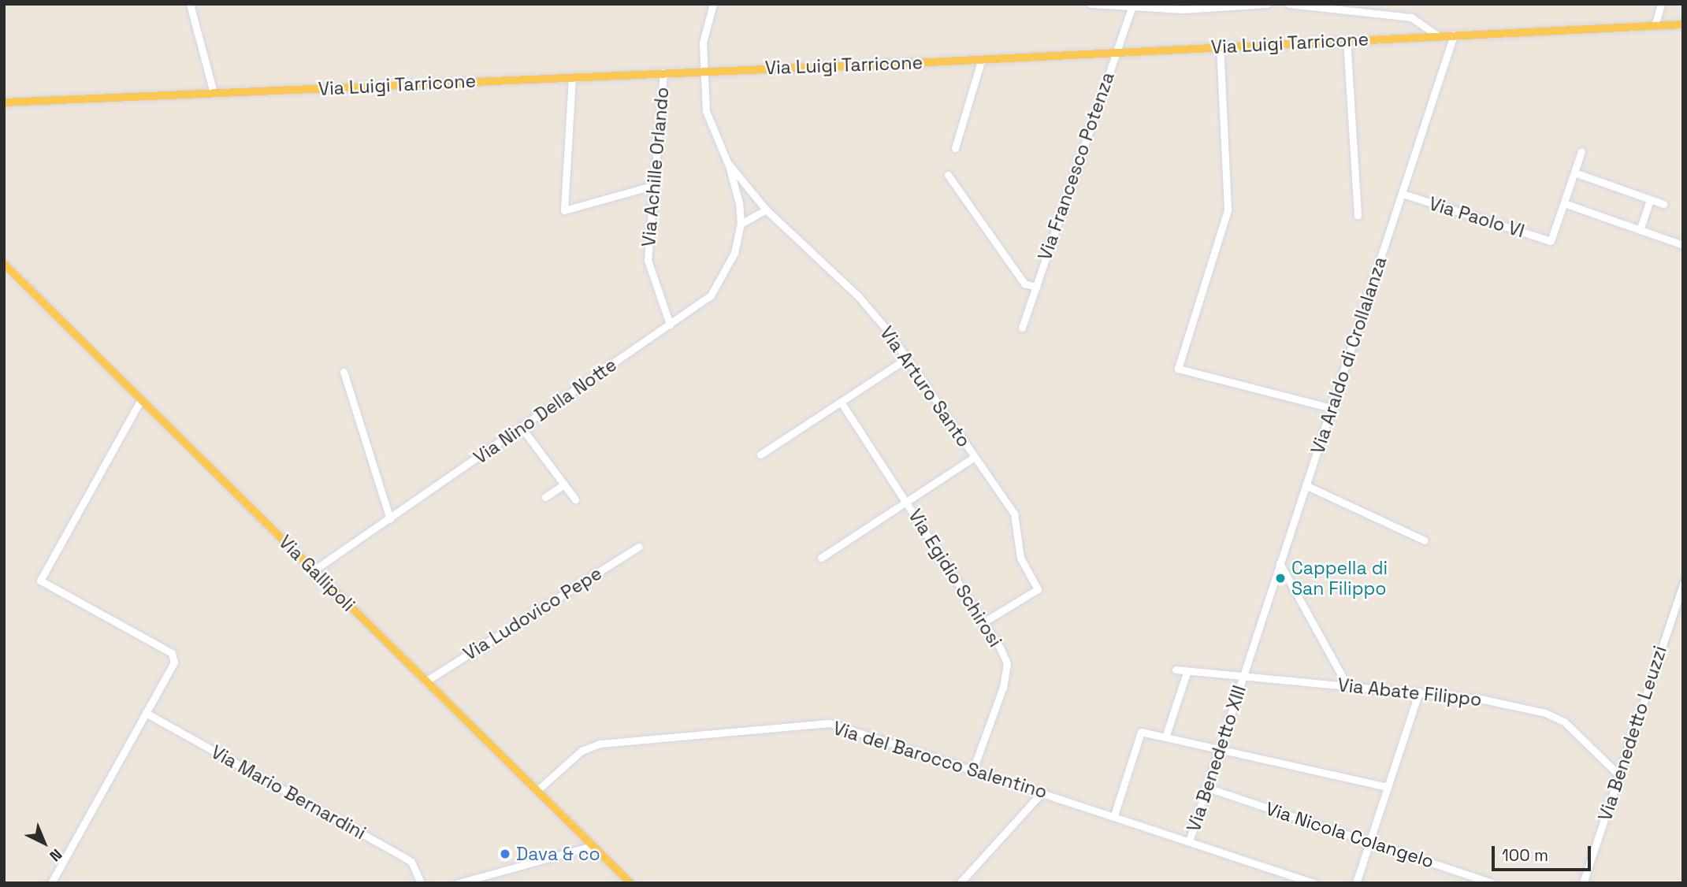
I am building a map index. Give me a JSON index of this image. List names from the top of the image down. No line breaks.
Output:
{"streets":{"main road":["Via Luigi Tarricone","Via Gallipoli"],"street":["Via Francesco Potenza","Via Achille Orlando","Via Paolo VI","Via Araldo di Crollalanza","Via Arturo Santo","Via Nino Della Notte","Via Egidio Schirosi","Via Ludovico Pepe","Via Abate Filippo","Via Benedetto Leuzzi","Via Benedetto XIII","Via del Barocco Salentino","Via Mario Bernardini","Via Nicola Colangelo"]},"crossings":[["Via Luigi Tarricone","Via Francesco Potenza"],["Via Luigi Tarricone","Via Achille Orlando"],["Via Luigi Tarricone","Via Araldo di Crollalanza"],["Via Luigi Tarricone","Via Arturo Santo"],["Via Achille Orlando","Via Nino Della Notte"],["Via Paolo VI","Via Araldo di Crollalanza"],["Via Araldo di Crollalanza","Via Abate Filippo"],["Via Araldo di Crollalanza","Via Benedetto XIII"],["Via Arturo Santo","Via Nino Della Notte"],["Via Arturo Santo","Via Egidio Schirosi"],["Via Nino Della Notte","Via Gallipoli"],["Via Gallipoli","Via Ludovico Pepe"],["Via Gallipoli","Via del Barocco Salentino"],["Via Egidio Schirosi","Via del Barocco Salentino"],["Via Abate Filippo","Via Benedetto Leuzzi"],["Via Abate Filippo","Via Benedetto XIII"],["Via Benedetto XIII","Via del Barocco Salentino"],["Via Benedetto XIII","Via Nicola Colangelo"]],"places":["Cappella di San Filippo","Dava & co"],"scale_bar":"100 m","north":"bottom right"}
